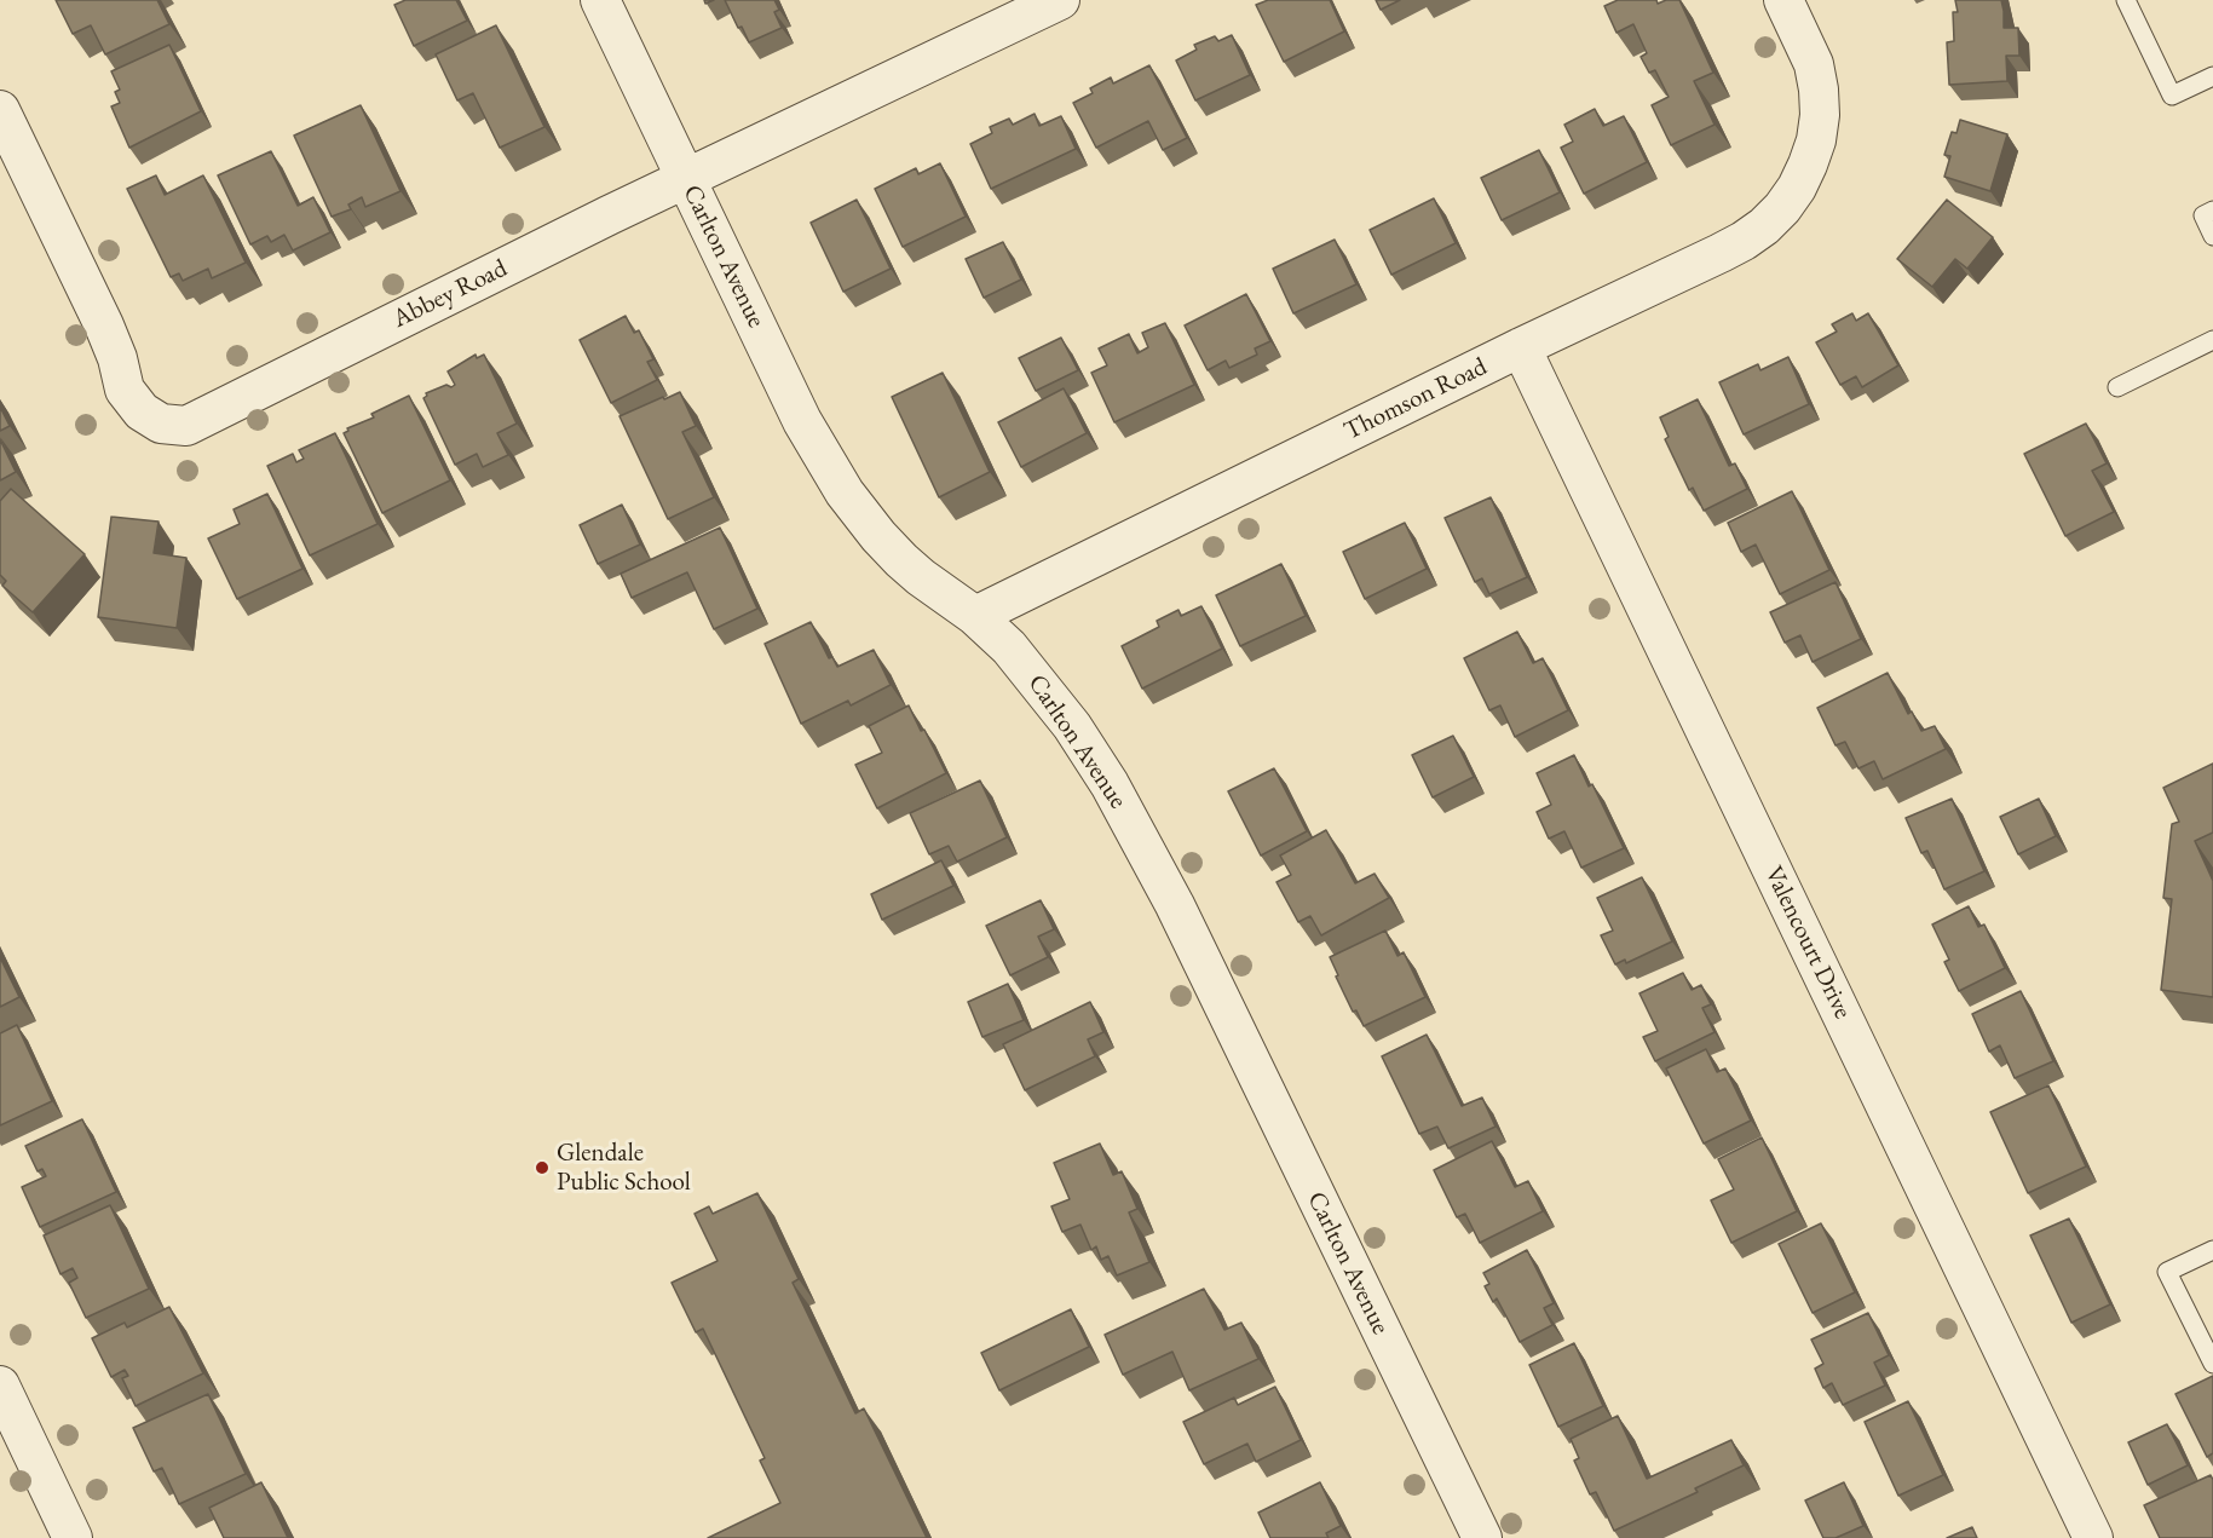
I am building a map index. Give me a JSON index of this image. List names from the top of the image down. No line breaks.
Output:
{"streets":{"street":["Carlton Avenue","Abbey Road","Thomson Road","Valencourt Drive"]},"crossings":[["Carlton Avenue","Abbey Road"],["Carlton Avenue","Thomson Road"],["Thomson Road","Valencourt Drive"]],"places":["Glendale Public School"]}
